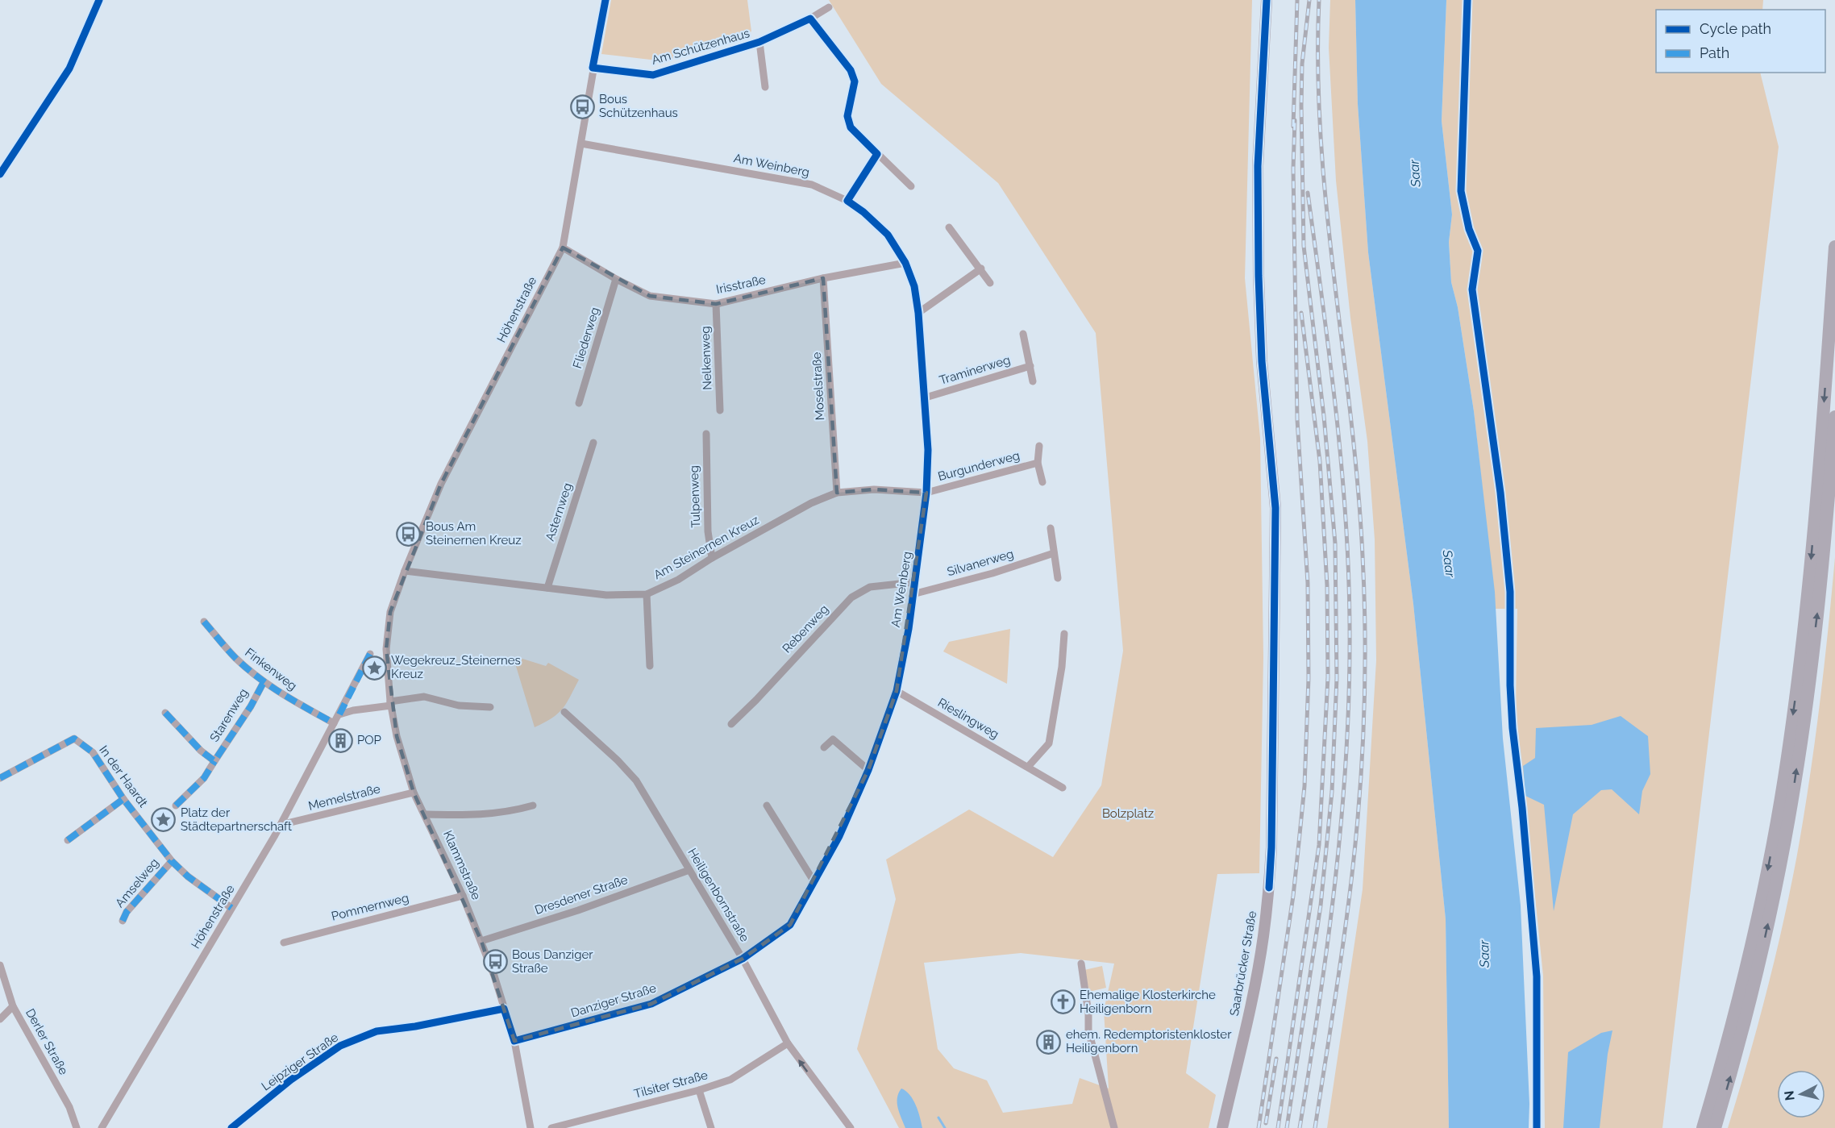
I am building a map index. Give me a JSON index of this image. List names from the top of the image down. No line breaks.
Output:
{"streets":{"main road":["Saarbrücker Straße"],"street":["Am Schützenhaus","Am Weinberg","Irisstraße","Höhenstraße","Fliederweg","Nelkenweg","Traminerweg","Moselstraße","Burgunderweg","Tulpenweg","Asternweg","Am Steinernen Kreuz","Silvanerweg","Rebenweg","Finkenweg","Starenweg","Rieslingweg","In der Haardt","Memelstraße","Klammstraße","Amselweg","Dresdener Straße","Heiligenbornstraße","Pommernweg","Danziger Straße","Derler Straße","Leipziger Straße","Tilsiter Straße"]},"crossings":[["Am Schützenhaus","Höhenstraße"],["Am Weinberg","Irisstraße"],["Am Weinberg","Höhenstraße"],["Am Weinberg","Traminerweg"],["Am Weinberg","Burgunderweg"],["Am Weinberg","Am Steinernen Kreuz"],["Am Weinberg","Silvanerweg"],["Am Weinberg","Rebenweg"],["Am Weinberg","Rieslingweg"],["Am Weinberg","Heiligenbornstraße"],["Am Weinberg","Danziger Straße"],["Irisstraße","Höhenstraße"],["Irisstraße","Fliederweg"],["Irisstraße","Nelkenweg"],["Irisstraße","Moselstraße"],["Höhenstraße","Am Steinernen Kreuz"],["Höhenstraße","Finkenweg"],["Höhenstraße","In der Haardt"],["Höhenstraße","Memelstraße"],["Höhenstraße","Klammstraße"],["Moselstraße","Am Steinernen Kreuz"],["Burgunderweg","Am Steinernen Kreuz"],["Tulpenweg","Am Steinernen Kreuz"],["Asternweg","Am Steinernen Kreuz"],["Finkenweg","Starenweg"],["In der Haardt","Amselweg"],["Memelstraße","Klammstraße"],["Klammstraße","Dresdener Straße"],["Klammstraße","Pommernweg"],["Klammstraße","Danziger Straße"],["Klammstraße","Leipziger Straße"],["Dresdener Straße","Heiligenbornstraße"],["Heiligenbornstraße","Danziger Straße"],["Heiligenbornstraße","Tilsiter Straße"]],"water":["Saar"],"parks":["Bolzplatz"],"places":{"bus stop":["Bous Schützenhaus","Bous Am Steinernen Kreuz","Bous Danziger Straße"],"place":["Wegekreuz_Steinernes Kreuz","Platz der Städtepartnerschaft"],"building":["POP","ehem. Redemptoristenkloster Heiligenborn"],"church":["Ehemalige Klosterkirche Heiligenborn"]},"legend":["Cycle path","Path"],"north":"left"}
